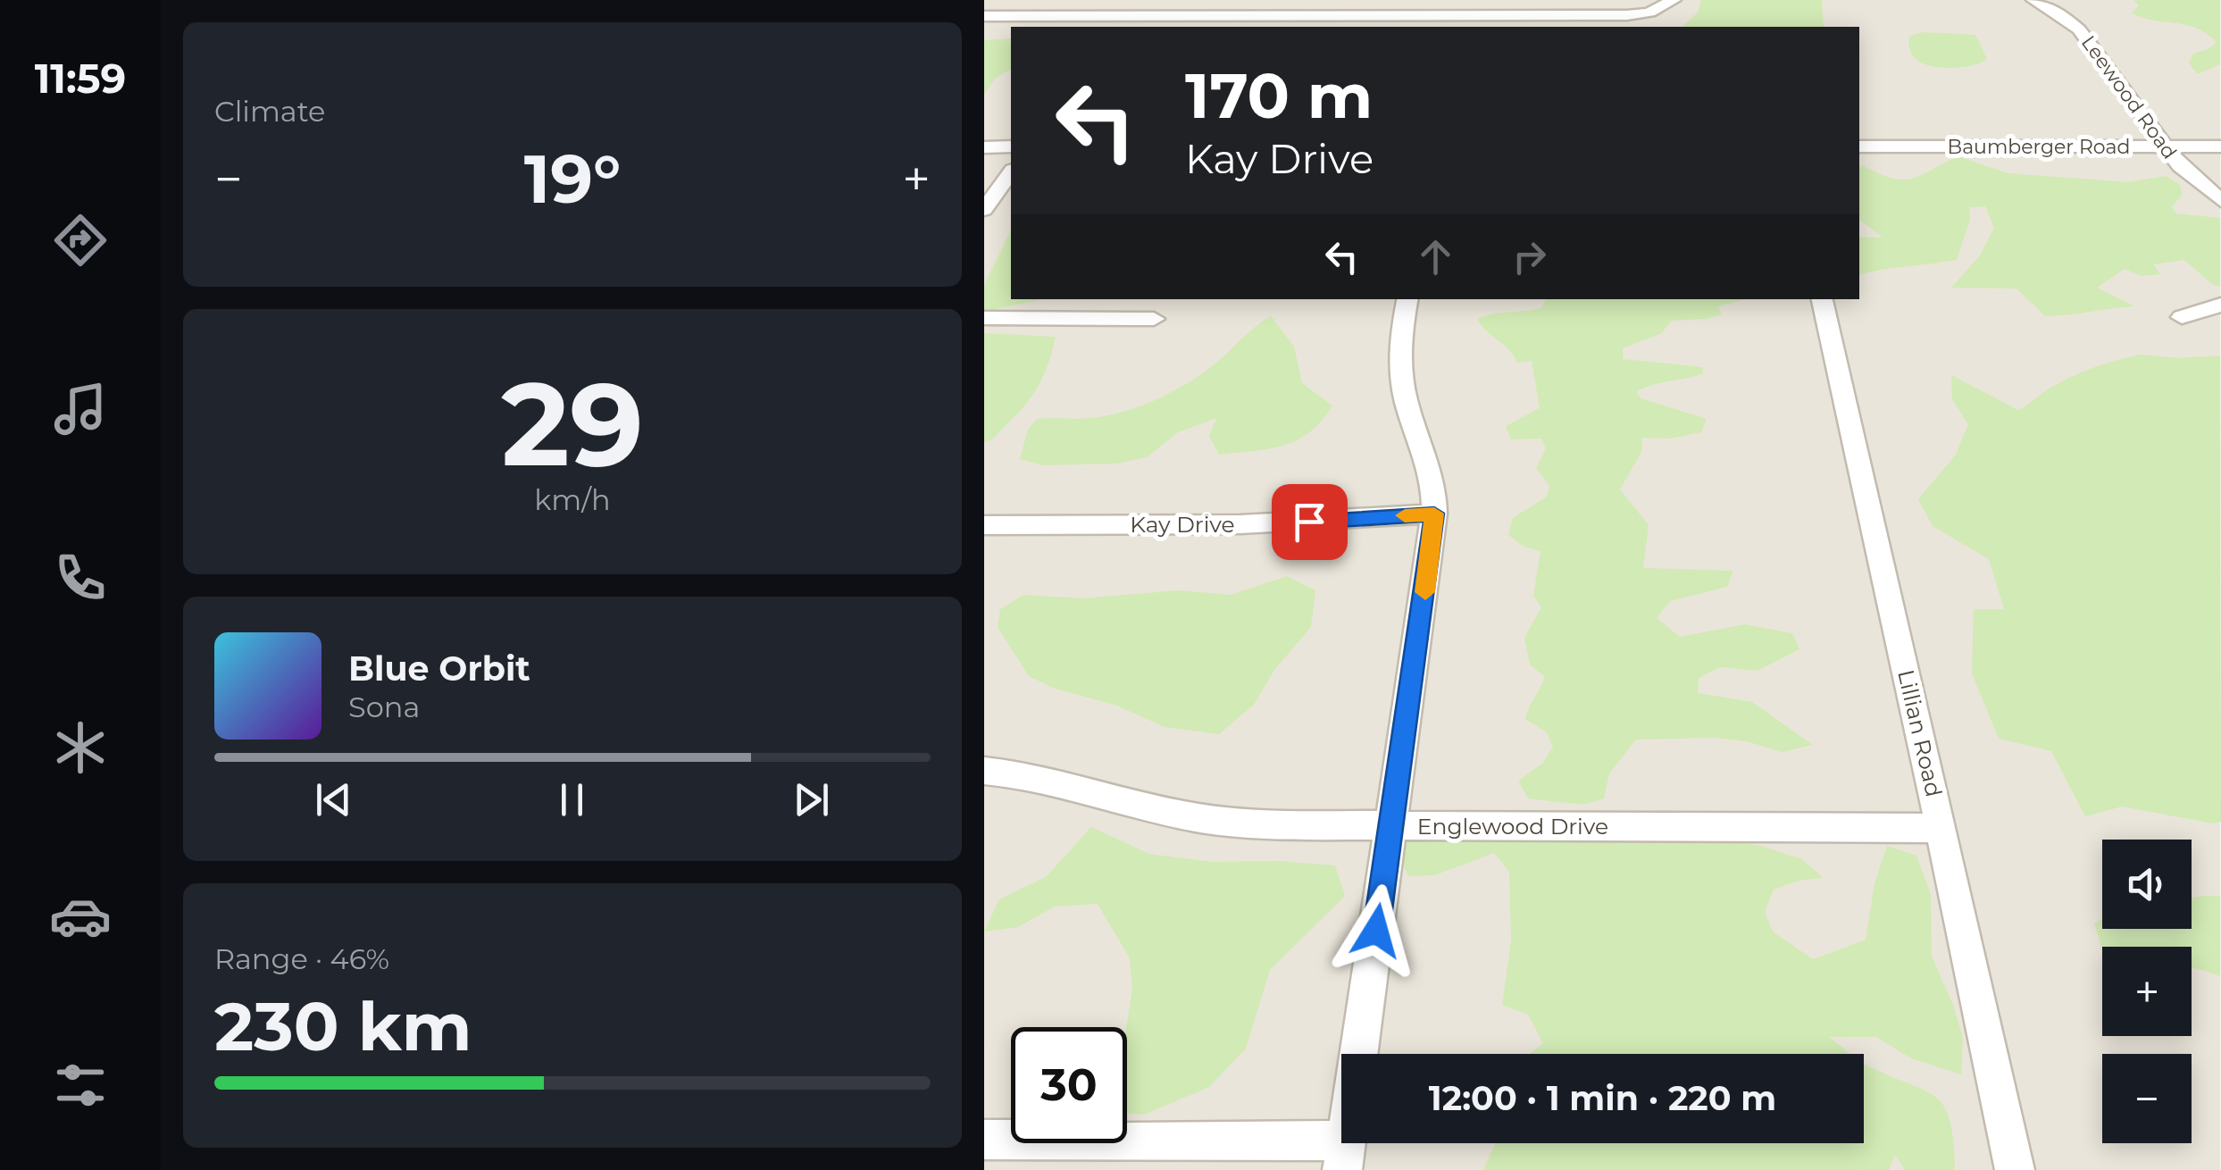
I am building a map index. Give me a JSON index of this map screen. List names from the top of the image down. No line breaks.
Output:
{"streets":{"street":["Leewood Road","Baumberger Road","Kay Drive","Lillian Road","Englewood Drive"]},"crossings":[["Leewood Road","Baumberger Road"],["Lillian Road","Englewood Drive"]],"page":{"tabs":"11:59","tile":["Climate",["29","km/h"],["Range · 46%","230 km"]],"turn":["170 m","Kay Drive"],"heat":["−","19°","+"],"song":["Blue Orbit","Sona"],"map_buttons":["+","−"],"limit":"30","trip":"12:00 · 1 min · 220 m"}}
